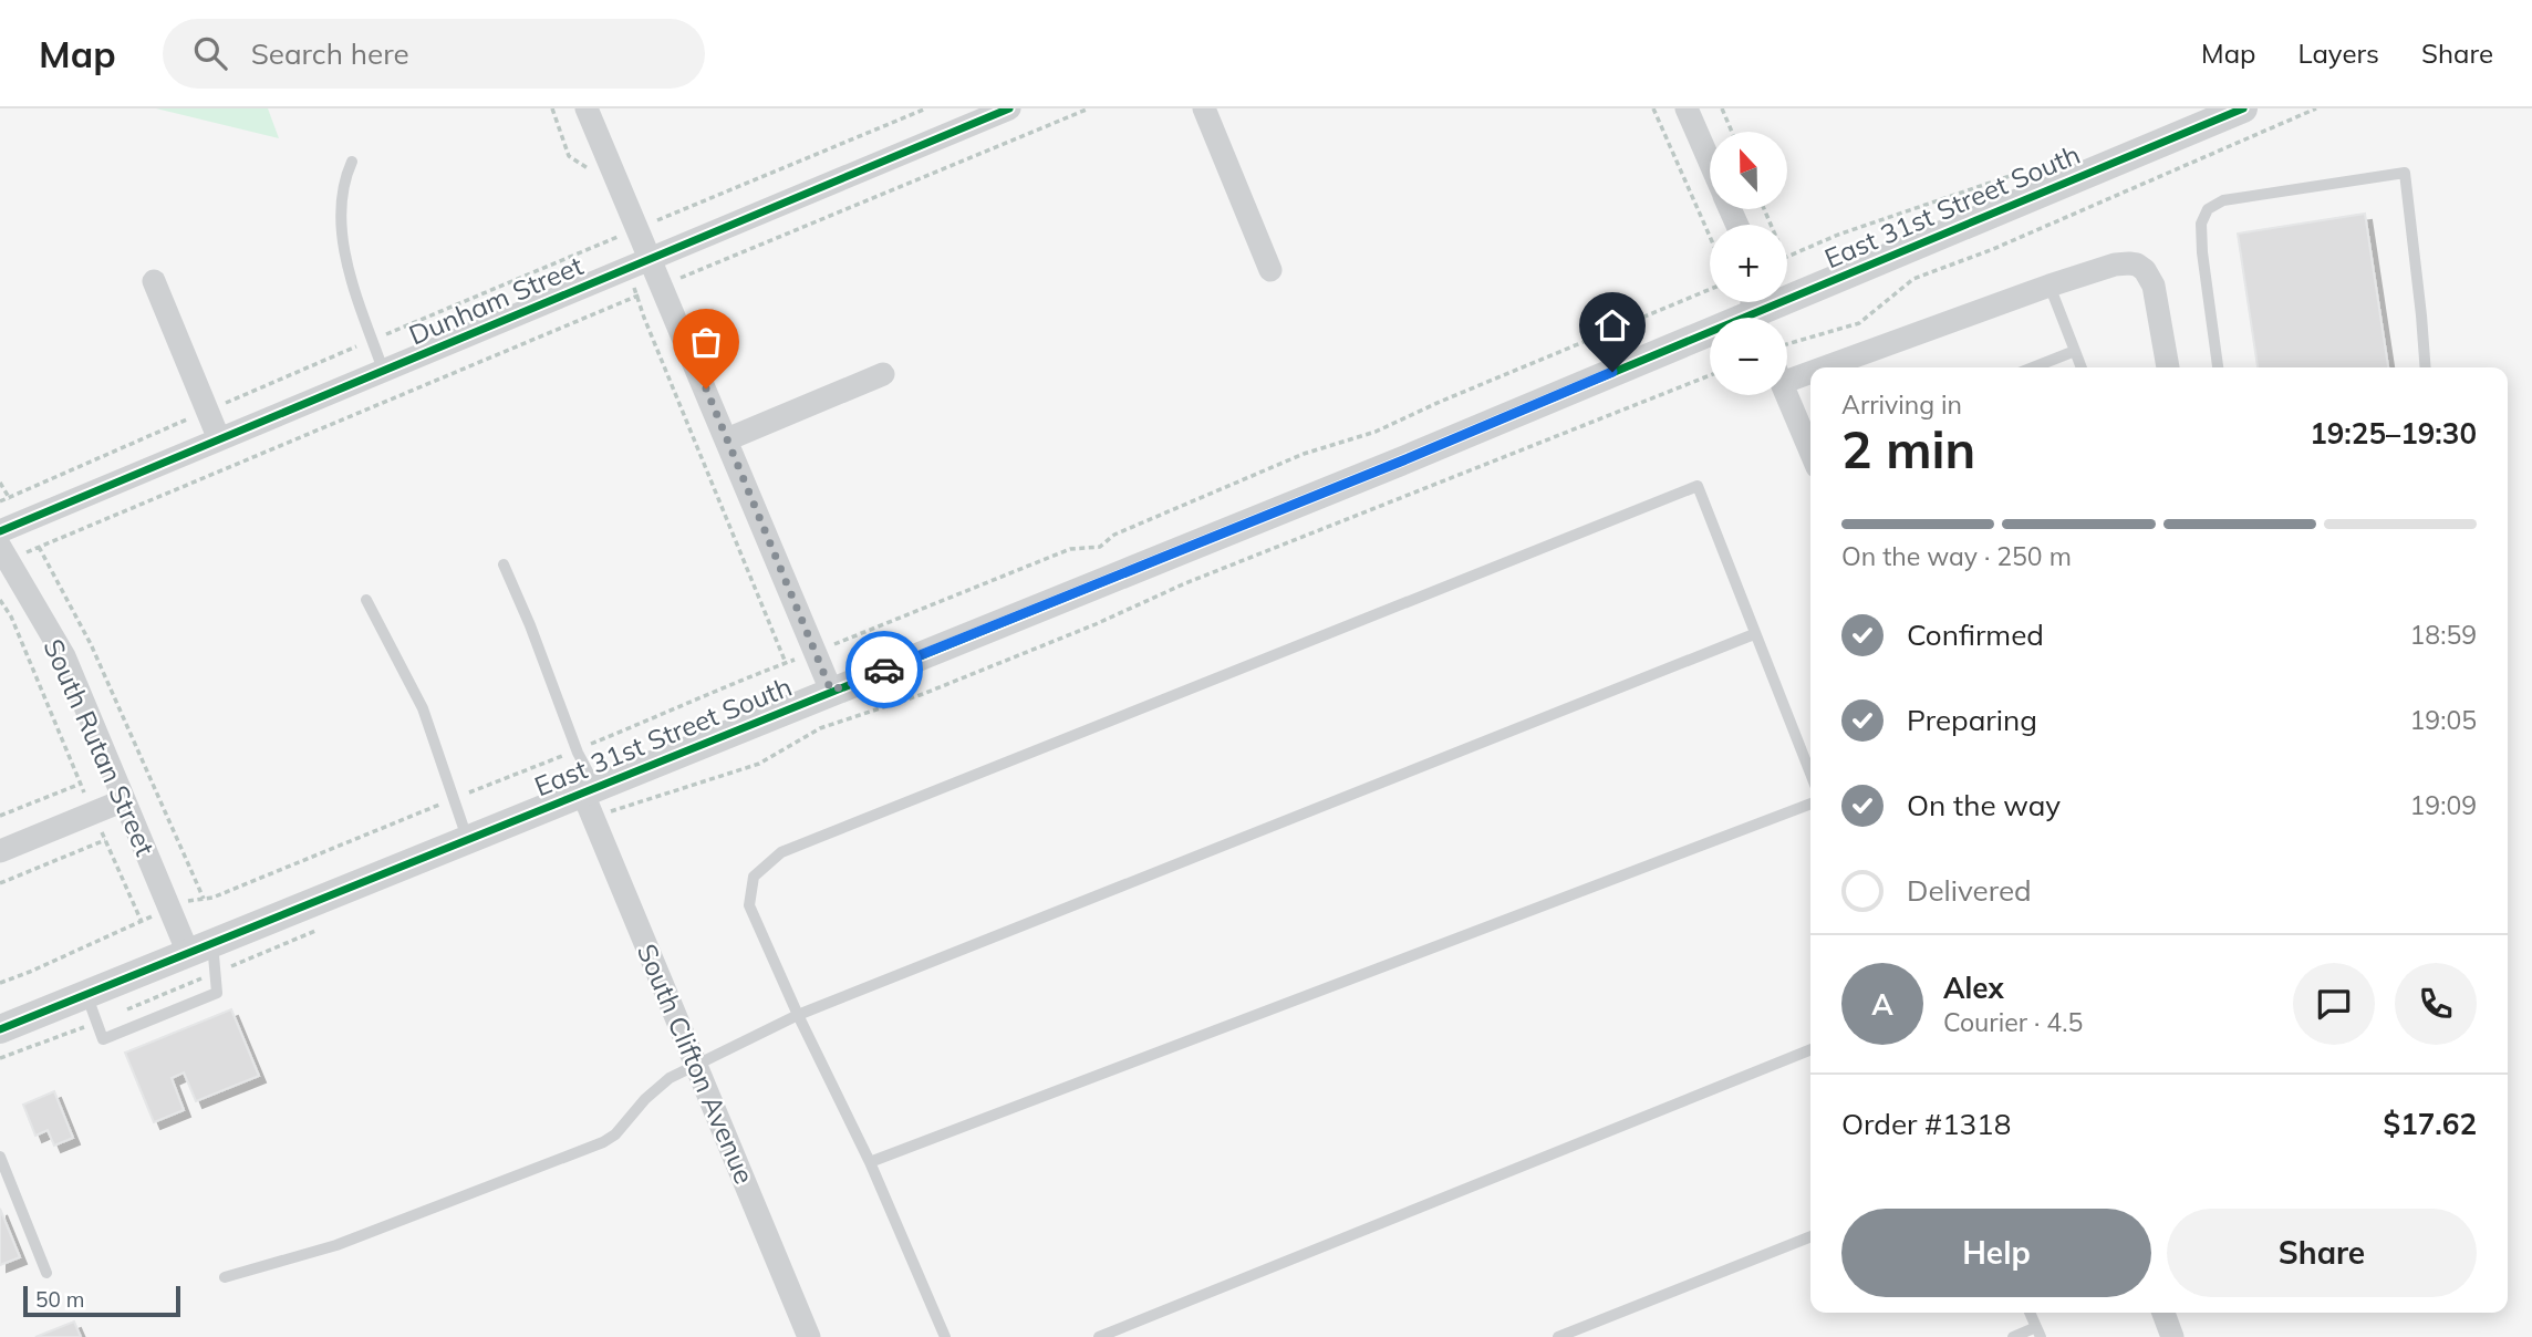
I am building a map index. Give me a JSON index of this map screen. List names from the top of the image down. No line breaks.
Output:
{"streets":{"street":["East 31st Street South","Dunham Street","South Rutan Street","South Clifton Avenue"]},"crossings":[["East 31st Street South","South Rutan Street"],["East 31st Street South","South Clifton Avenue"]],"scale_bar":"50 m","north":"top","page":{"header":"Map","search":"Search here","nav":["Map","Layers","Share"],"map_buttons":["+","−"],"heading":["2 min","Arriving in","19:25–19:30"],"panel":["Alex","Courier · 4.5","Order #1318","$17.62"],"bar":"On the way · 250 m","list":[["Confirmed","18:59"],["Preparing","19:05"],["On the way","19:09"],"Delivered"],"round":"A","buttons":["Help","Share"],"scale":"50 m"}}
